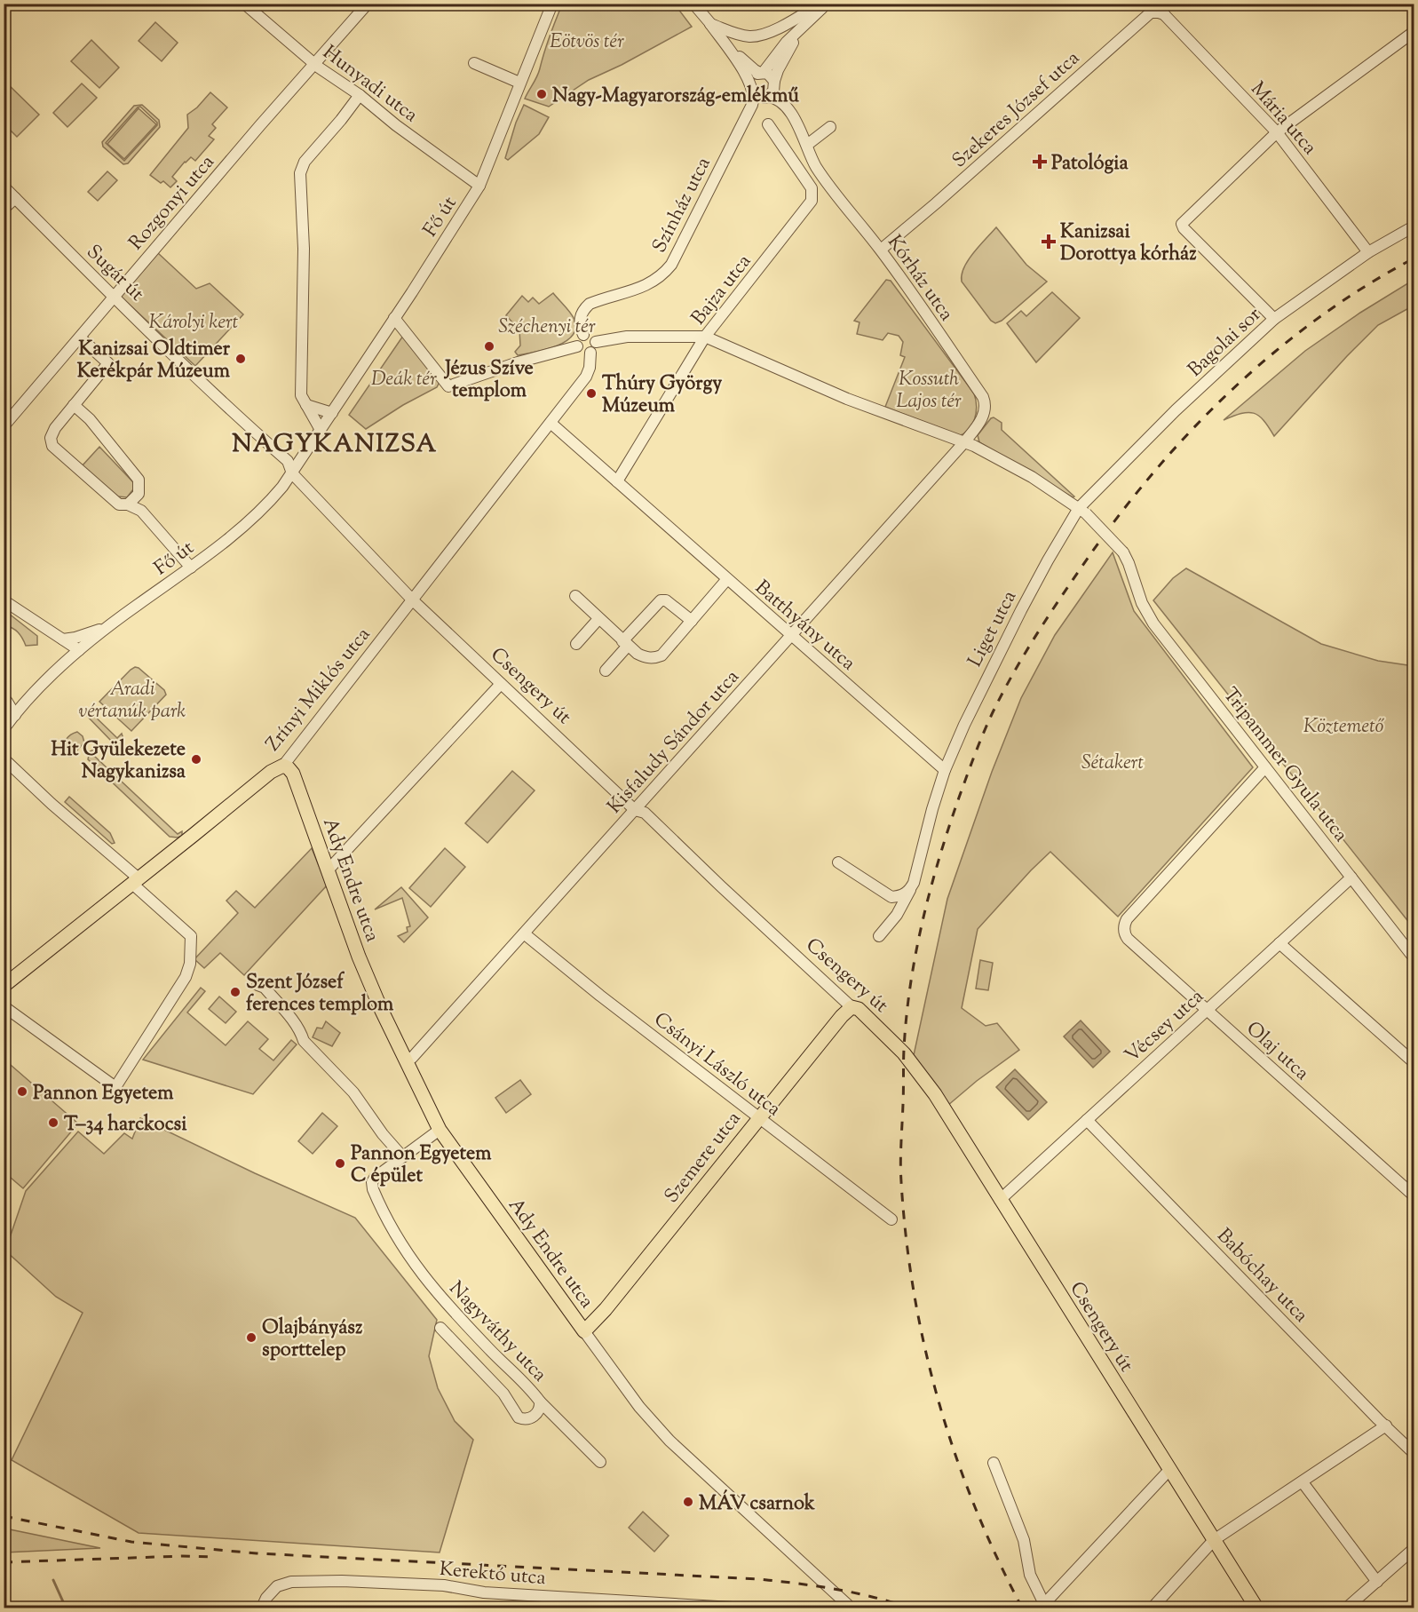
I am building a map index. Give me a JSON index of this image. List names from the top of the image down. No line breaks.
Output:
{"streets":{"main road":["Csengery út","Zrínyi Miklós utca","Ady Endre utca","Szemere utca"],"street":["Hunyadi utca","Szekeres József utca","Mária utca","Rozgonyi utca","Színház utca","Fő út","Sugár út","Kórház utca","Bajza utca","Bagolai sor","Batthyány utca","Liget utca","Kisfaludy Sándor utca","Tripammer Gyula utca","Vécsey utca","Olaj utca","Csányi László utca","Babóchay utca","Nagyváthy utca","Kerektó utca"]},"crossings":[["Hunyadi utca","Rozgonyi utca"],["Hunyadi utca","Fő út"],["Szekeres József utca","Mária utca"],["Szekeres József utca","Kórház utca"],["Mária utca","Bagolai sor"],["Rozgonyi utca","Sugár út"],["Színház utca","Kórház utca"],["Színház utca","Zrínyi Miklós utca"],["Fő út","Sugár út"],["Fő út","Csengery út"],["Sugár út","Csengery út"],["Kórház utca","Kisfaludy Sándor utca"],["Bajza utca","Batthyány utca"],["Bagolai sor","Liget utca"],["Bagolai sor","Tripammer Gyula utca"],["Batthyány utca","Liget utca"],["Batthyány utca","Zrínyi Miklós utca"],["Batthyány utca","Kisfaludy Sándor utca"],["Liget utca","Tripammer Gyula utca"],["Csengery út","Zrínyi Miklós utca"],["Csengery út","Kisfaludy Sándor utca"],["Csengery út","Vécsey utca"],["Csengery út","Szemere utca"],["Zrínyi Miklós utca","Ady Endre utca"],["Kisfaludy Sándor utca","Ady Endre utca"],["Kisfaludy Sándor utca","Csányi László utca"],["Tripammer Gyula utca","Vécsey utca"],["Tripammer Gyula utca","Olaj utca"],["Ady Endre utca","Szemere utca"],["Vécsey utca","Olaj utca"],["Vécsey utca","Babóchay utca"],["Csányi László utca","Szemere utca"]],"districts":["NAGYKANIZSA"],"parks":["Eötvös tér","Károlyi kert","Széchenyi tér","Deák tér","Kossuth Lajos tér","Aradi vértanúk park","Köztemető","Sétakert"],"places":{"other":["Nagy-Magyarország-emlékmű","Jézus Szíve templom","Kanizsai Oldtimer Kerékpár Múzeum","Thúry György Múzeum","Hit Gyülekezete Nagykanizsa","Szent József ferences templom","Pannon Egyetem","T–34 harckocsi","Pannon Egyetem C épület","Olajbányász sporttelep","MÁV csarnok"],"health":["Patológia","Kanizsai Dorottya kórház"]}}
